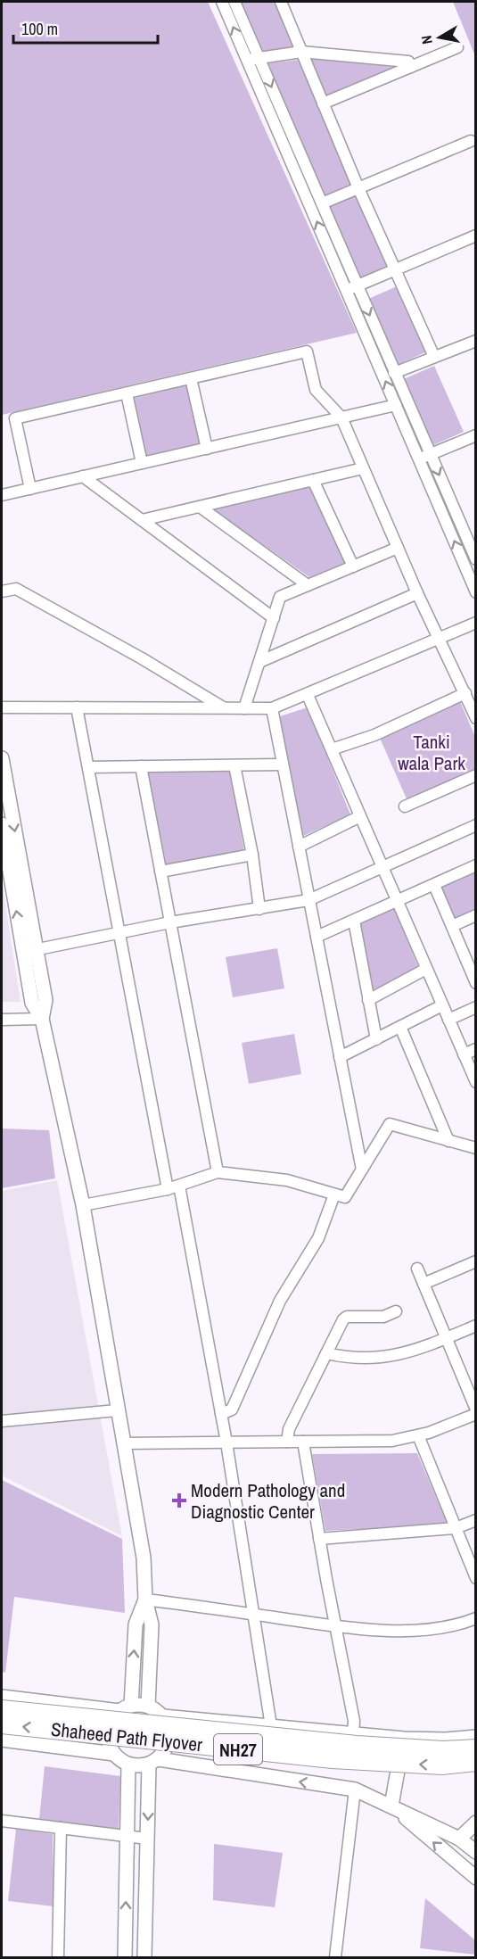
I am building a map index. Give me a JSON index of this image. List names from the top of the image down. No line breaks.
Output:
{"streets":{"highway":["Shaheed Path Flyover","NH27"]},"parks":["Tanki wala Park"],"places":{"health":["Modern Pathology and Diagnostic Center"]},"scale_bar":"100 m","north":"left"}
